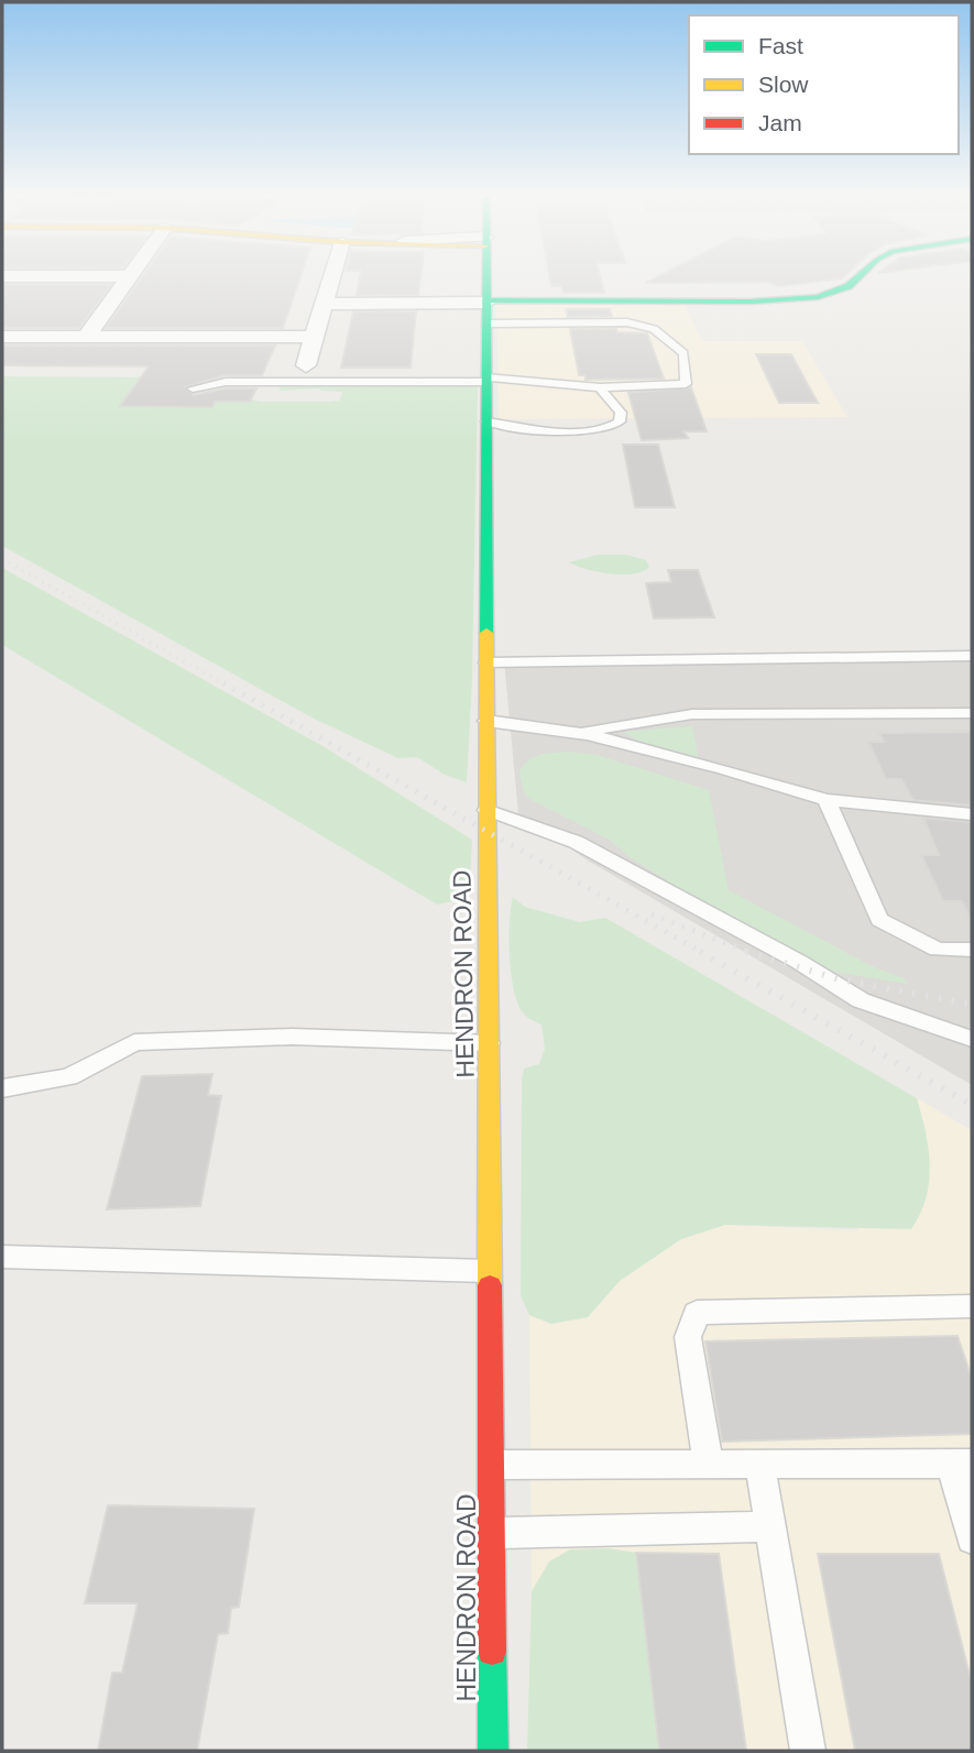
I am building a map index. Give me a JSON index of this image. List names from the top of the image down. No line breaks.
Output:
{"streets":{"street":["HENDRON ROAD"]},"legend":["Fast","Slow","Jam"]}
